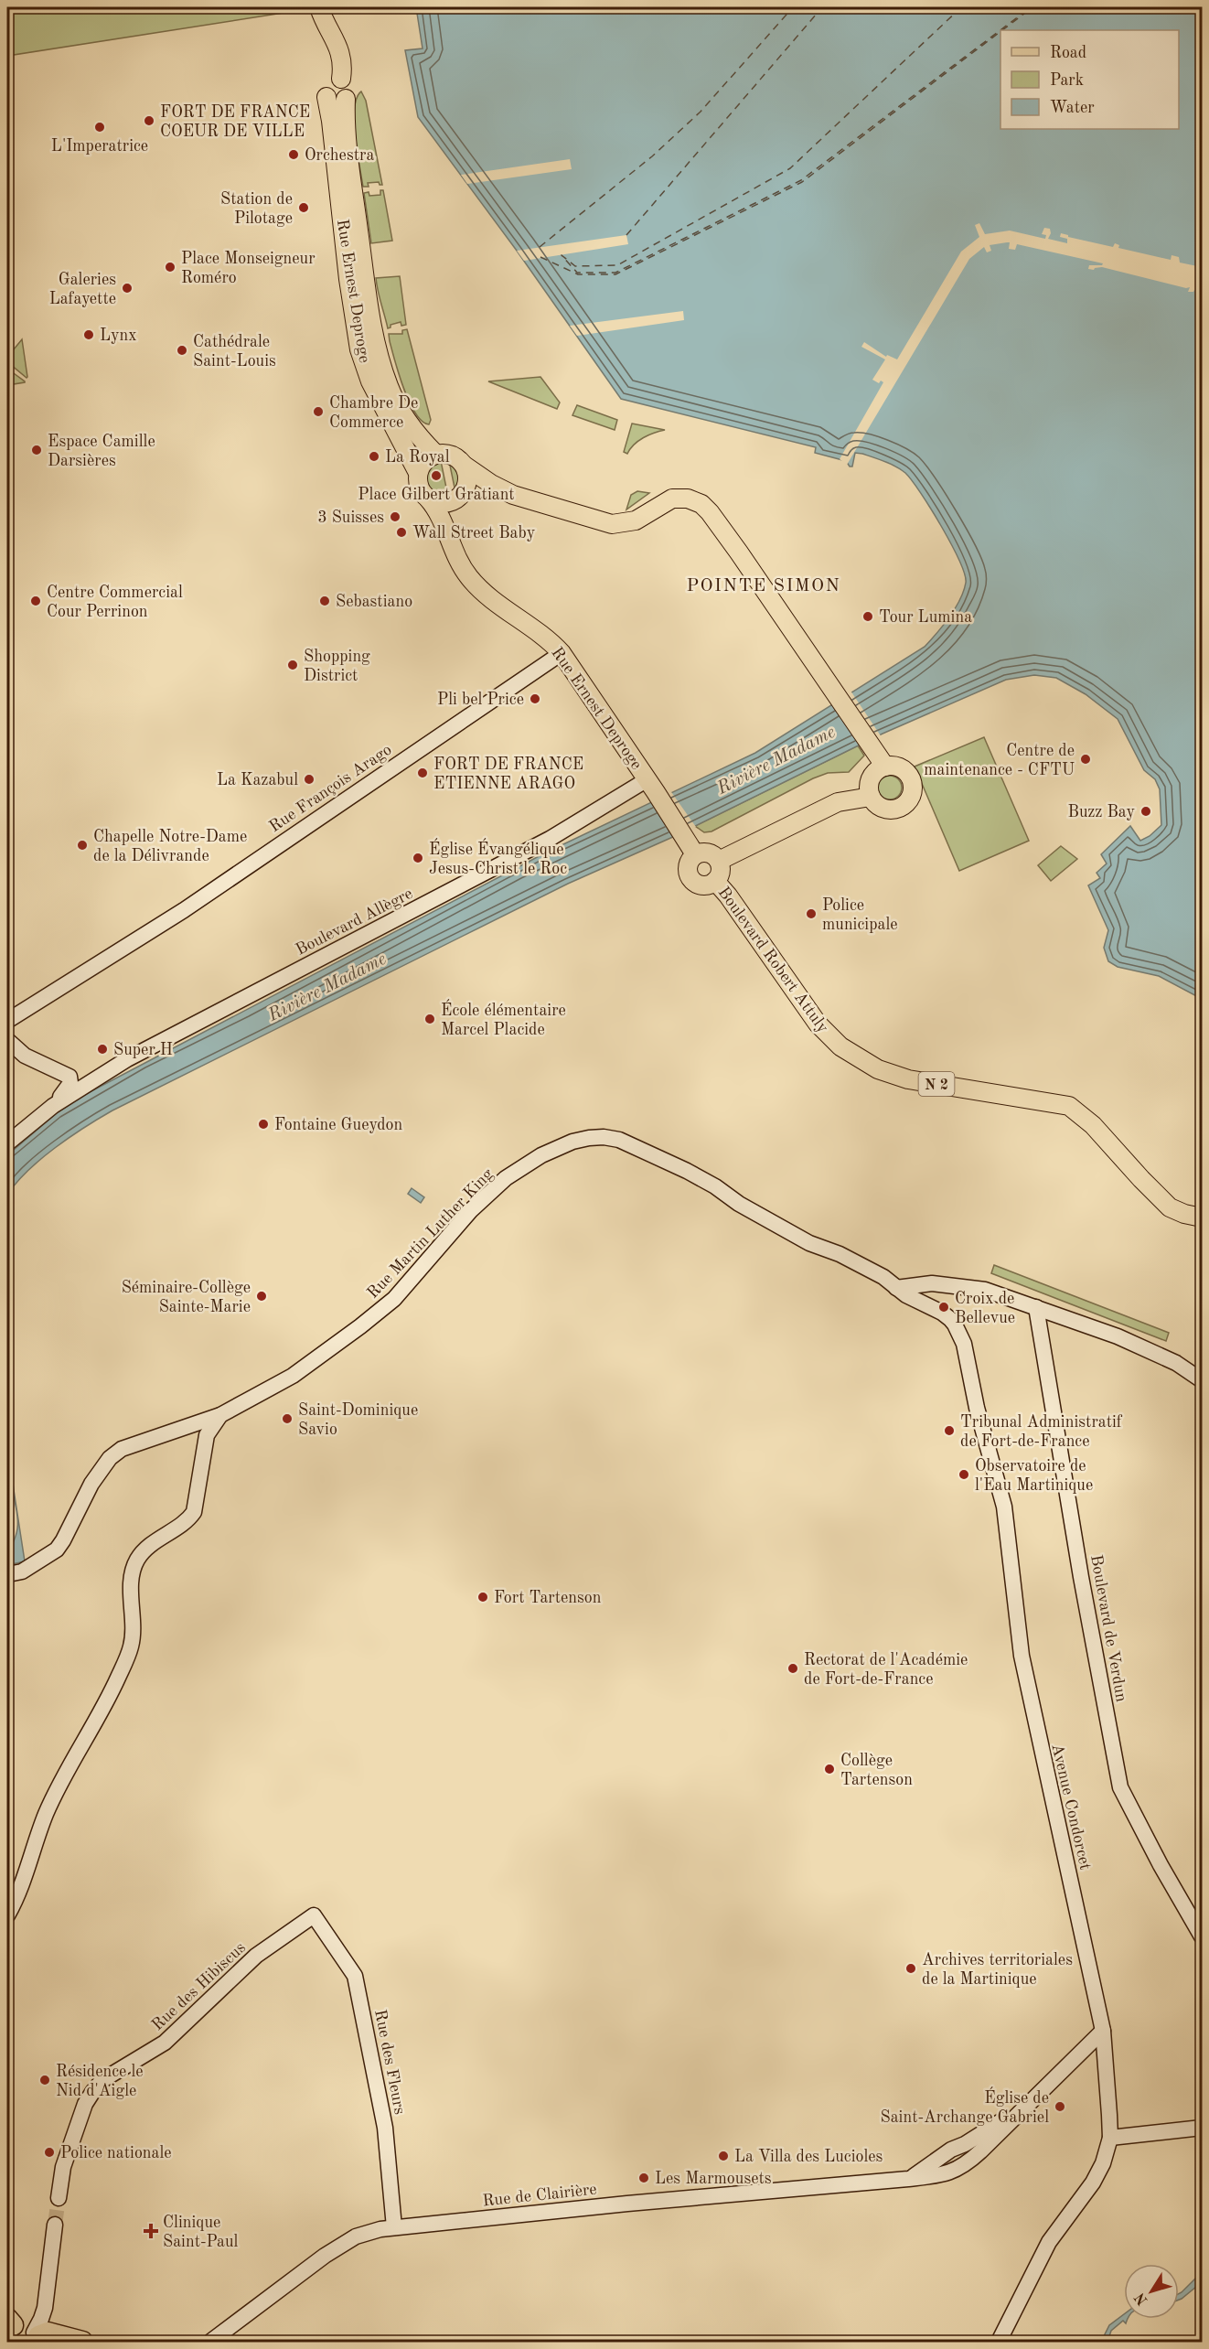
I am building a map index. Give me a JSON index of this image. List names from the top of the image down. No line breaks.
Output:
{"streets":{"main road":["Rue Ernest Deproge","Rue François Arago","Boulevard Allègre","Boulevard Robert Attuly","N 2","Rue Martin Luther King","Boulevard de Verdun","Avenue Condorcet","Rue des Hibiscus","Rue des Fleurs","Rue de Clairière"]},"crossings":[["Rue Ernest Deproge","Rue François Arago"],["Rue Ernest Deproge","Boulevard Allègre"],["Rue Ernest Deproge","Boulevard Robert Attuly"],["Rue Martin Luther King","Avenue Condorcet"],["Avenue Condorcet","Rue de Clairière"],["Rue des Hibiscus","Rue des Fleurs"],["Rue des Fleurs","Rue de Clairière"]],"districts":["POINTE SIMON"],"water":["Rivière Madame"],"places":{"other":["FORT DE FRANCE COEUR DE VILLE","L'Imperatrice","Orchestra","Station de Pilotage","Place Monseigneur Roméro","Galeries Lafayette","Lynx","Cathédrale Saint-Louis","Chambre De Commerce","Espace Camille Darsières","La Royal","Place Gilbert Gratiant","3 Suisses","Wall Street Baby","Centre Commercial Cour Perrinon","Sebastiano","Tour Lumina","Shopping District","Pli bel Price","Centre de maintenance - CFTU","FORT DE FRANCE ETIENNE ARAGO","La Kazabul","Buzz Bay","Chapelle Notre-Dame de la Délivrande","Église Évangélique Jesus-Christ le Roc","Police municipale","École élémentaire Marcel Placide","Super H","Fontaine Gueydon","Séminaire-Collège Sainte-Marie","Croix de Bellevue","Saint-Dominique Savio","Tribunal Administratif de Fort-de-France","Observatoire de l'Eau Martinique","Fort Tartenson","Rectorat de l'Académie de Fort-de-France","Collège Tartenson","Archives territoriales de la Martinique","Résidence le Nid d'Aigle","Église de Saint-Archange Gabriel","Police nationale","La Villa des Lucioles","Les Marmousets"],"health":["Clinique Saint-Paul"]},"legend":["Road","Park","Water"],"north":"bottom left"}
